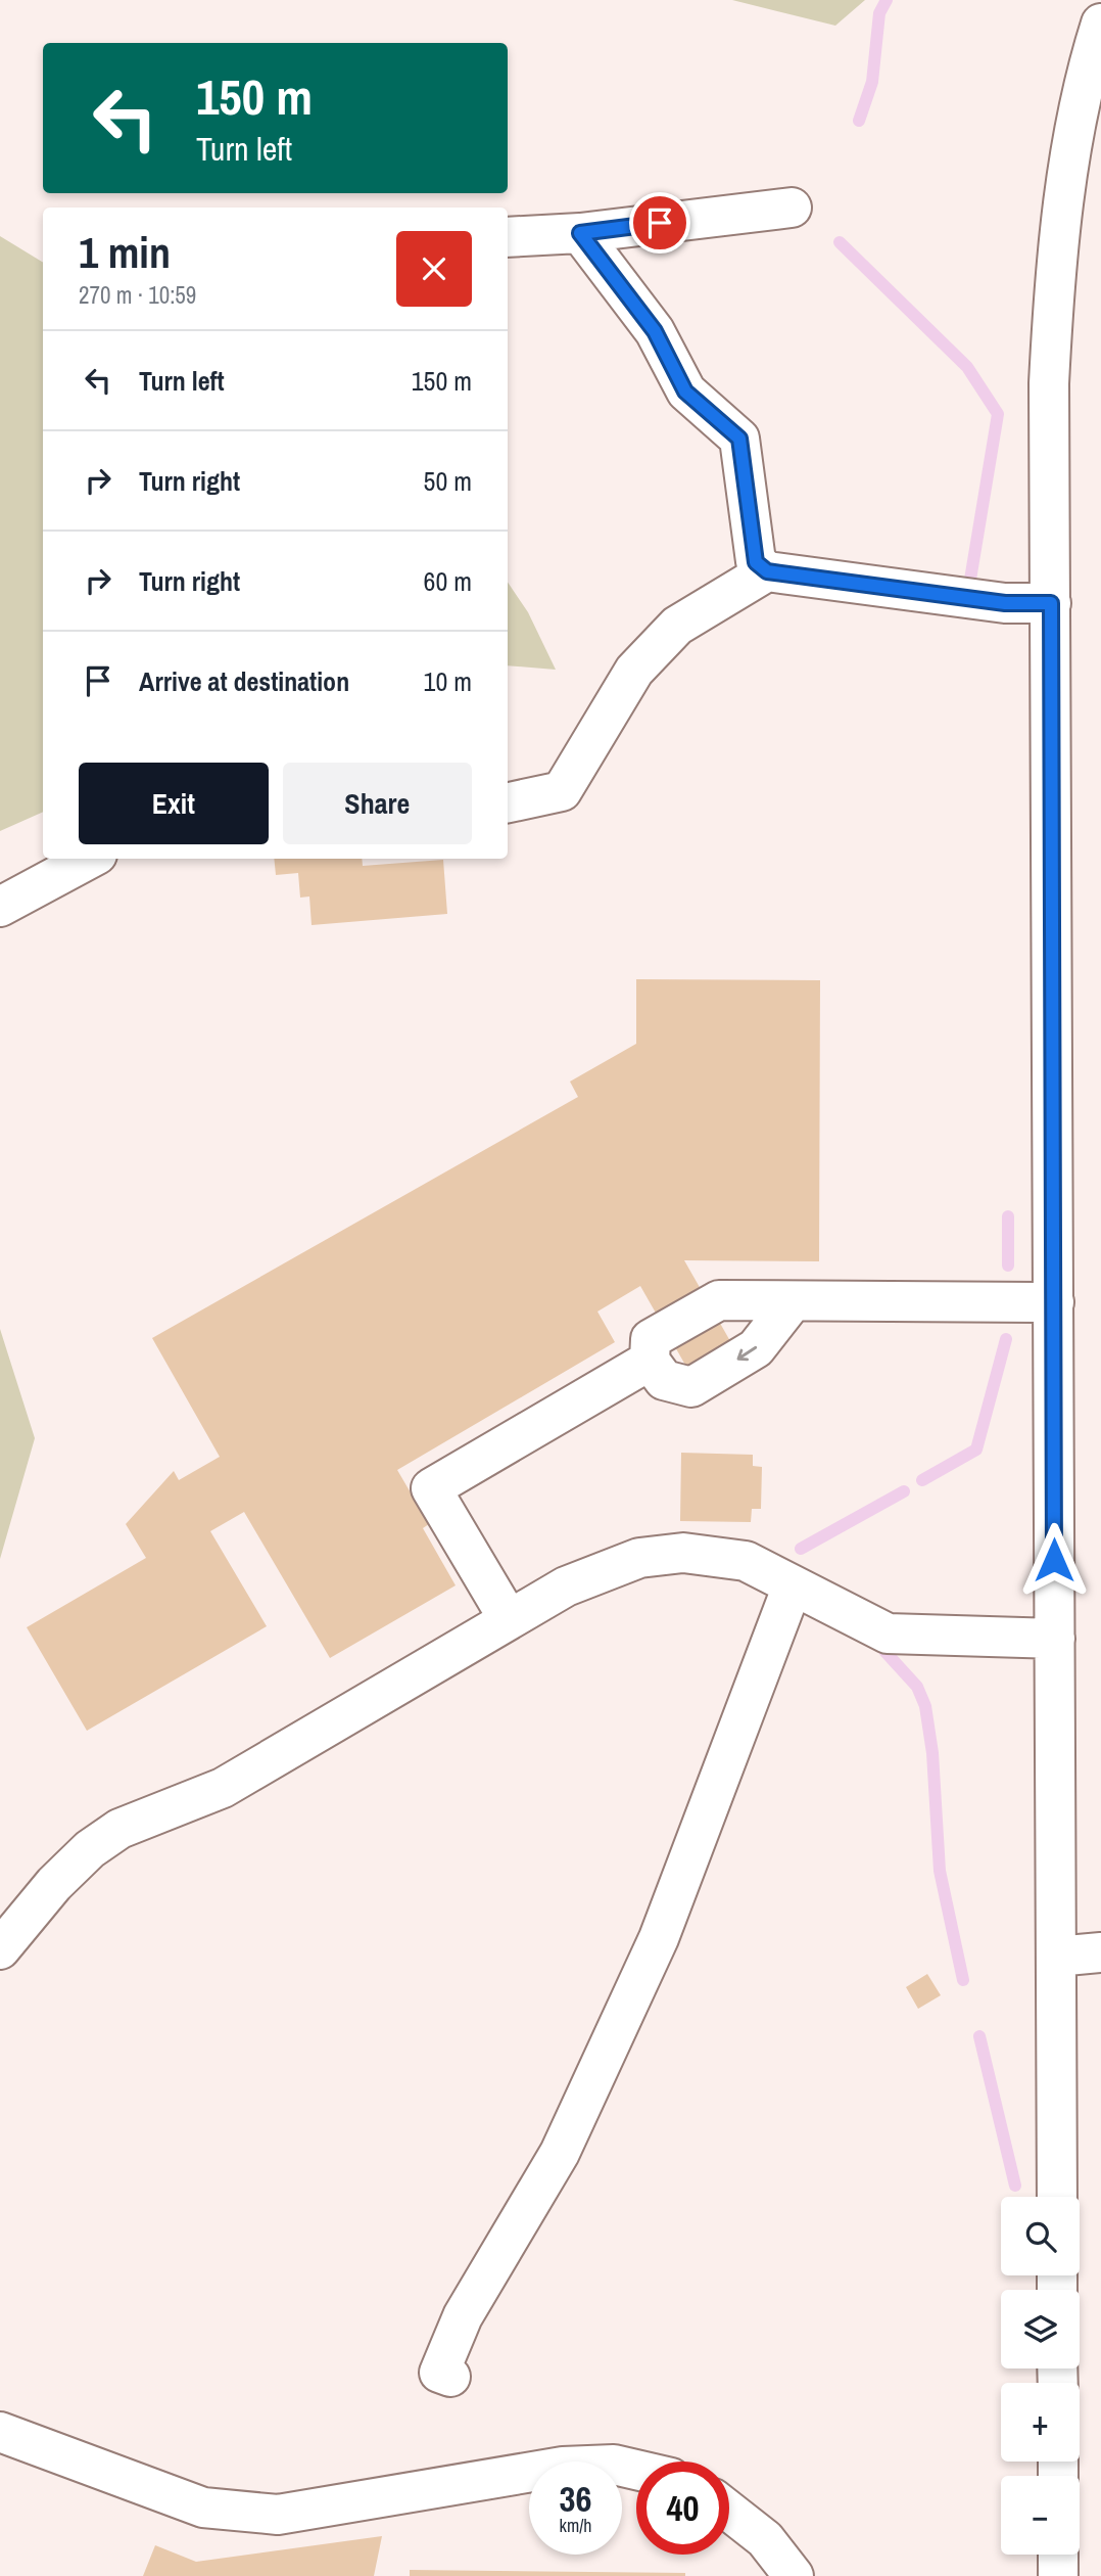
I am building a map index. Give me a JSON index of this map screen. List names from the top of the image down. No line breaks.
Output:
{"page":{"turn":["150 m","Turn left"],"heading":["1 min","270 m · 10:59"],"list":[{"name":"Turn left","value":"150 m"},{"name":"Turn right","value":"50 m"},{"name":"Turn right","value":"60 m"},{"name":"Arrive at destination","value":"10 m"}],"buttons":["Exit","Share"],"map_buttons":["+","−"],"speed":"36 km/h","limit":"40"}}
